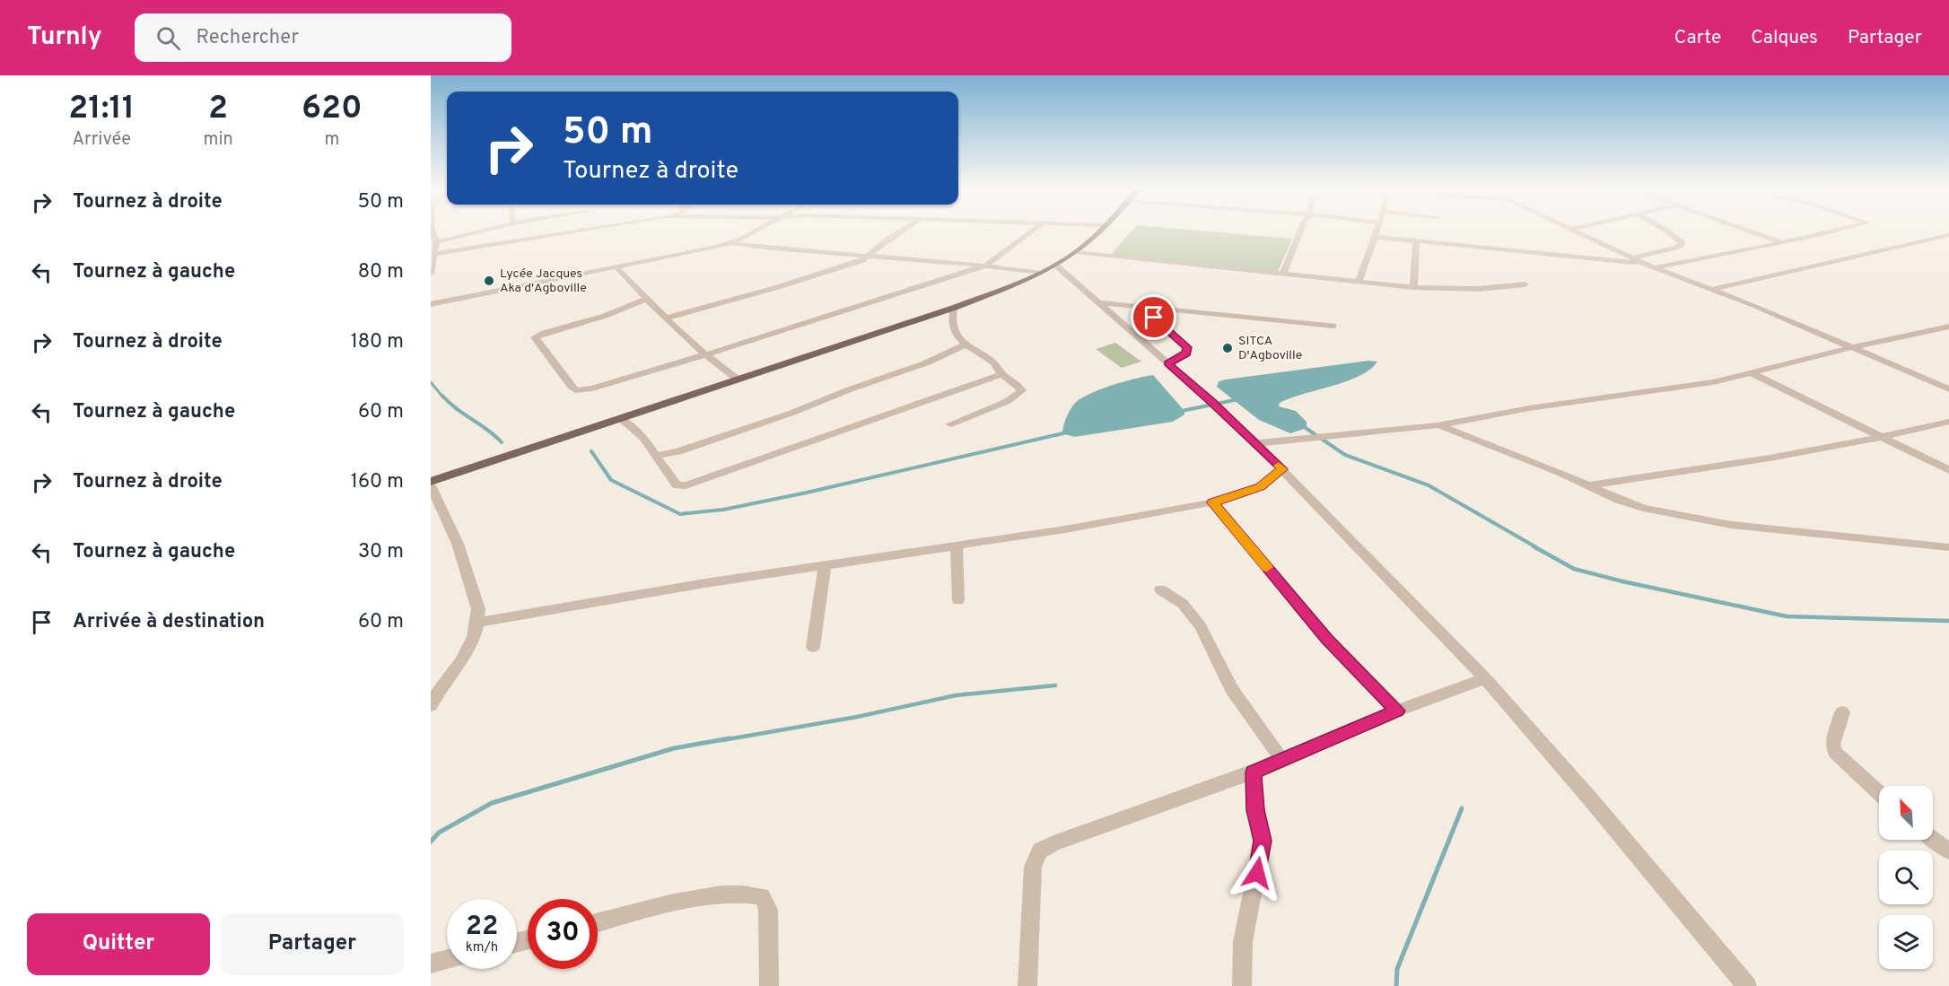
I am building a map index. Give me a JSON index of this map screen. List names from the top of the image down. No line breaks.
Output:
{"places":["Lycée Jacques Aka d'Agboville","SITCA D'Agboville"],"north":"top left","page":{"header":"Turnly","search":"Rechercher","nav":["Carte","Calques","Partager"],"eta":["21:11","Arrivée","2","min","620","m"],"turn":["50 m","Tournez à droite"],"list":[{"name":"Tournez à droite","value":"50 m"},{"name":"Tournez à gauche","value":"80 m"},{"name":"Tournez à droite","value":"180 m"},{"name":"Tournez à gauche","value":"60 m"},{"name":"Tournez à droite","value":"160 m"},{"name":"Tournez à gauche","value":"30 m"},{"name":"Arrivée à destination","value":"60 m"}],"speed":"22 km/h","limit":"30","buttons":["Quitter","Partager"]}}
